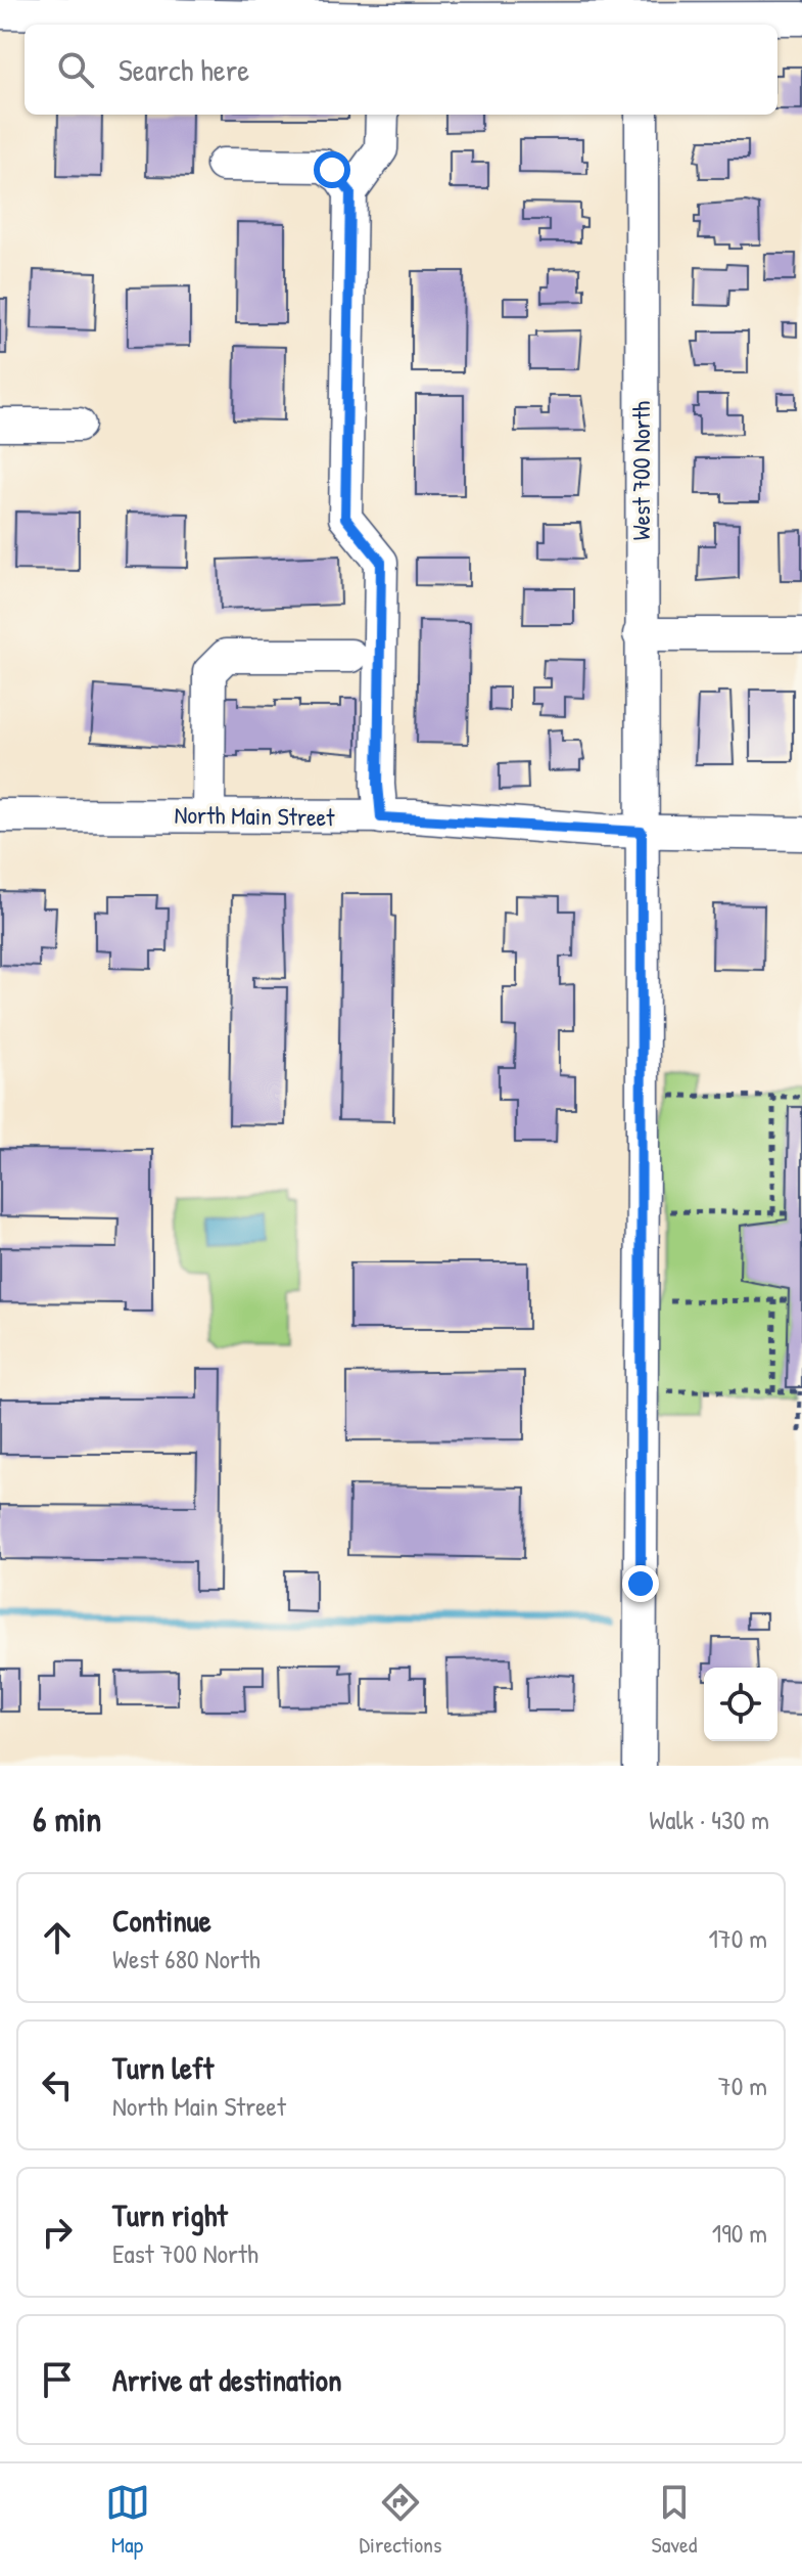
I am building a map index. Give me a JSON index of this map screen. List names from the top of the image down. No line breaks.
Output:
{"streets":{"street":["West 700 North","North Main Street"]},"crossings":[["West 700 North","North Main Street"]],"page":{"search":"Search here","heading":["6 min","Walk · 430 m"],"list":[["Continue","West 680 North","170 m"],["Turn left","North Main Street","70 m"],["Turn right","East 700 North","190 m"],"Arrive at destination"],"nav":["Map","Directions","Saved"]}}
